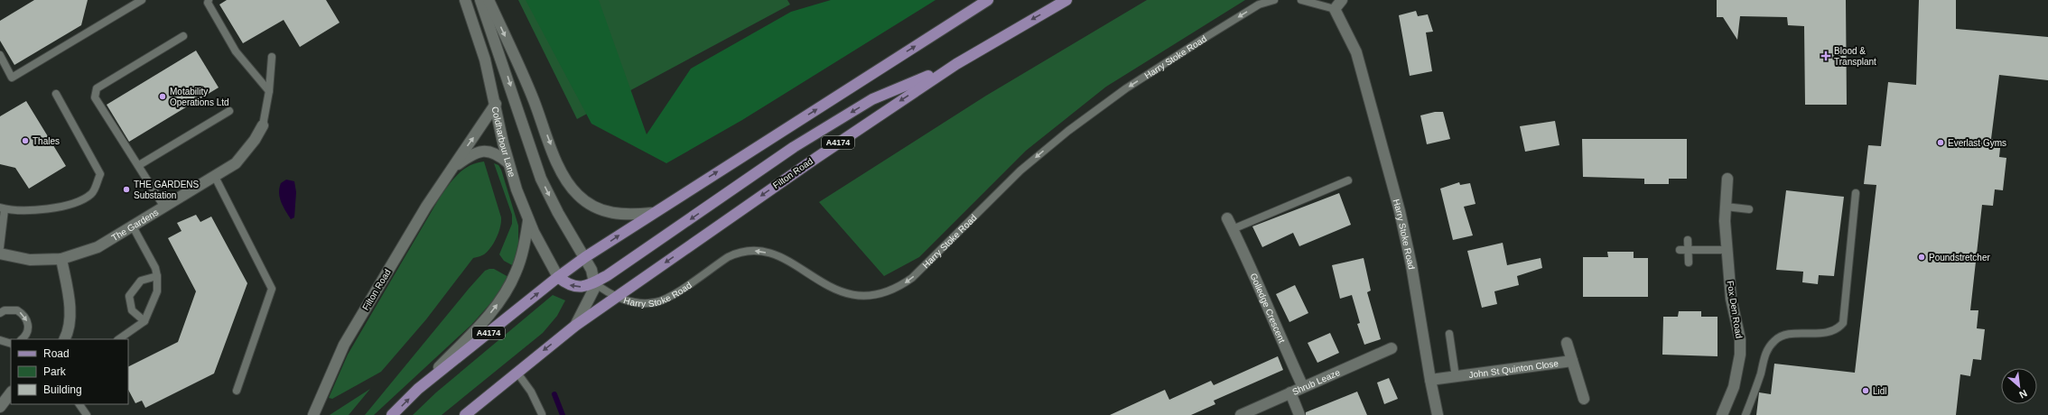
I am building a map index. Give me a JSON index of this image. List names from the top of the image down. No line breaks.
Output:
{"streets":{"main road":["A4174","Filton Road"],"street":["Harry Stoke Road","Coldharbour Lane","The Gardens","Golledge Crescent","Fox Den Road","John St Quinton Close","Shrub Leaze"]},"crossings":[["Harry Stoke Road","A4174"],["Harry Stoke Road","Filton Road"],["Harry Stoke Road","John St Quinton Close"],["Coldharbour Lane","A4174"],["Coldharbour Lane","Filton Road"],["A4174","Filton Road"],["Golledge Crescent","Shrub Leaze"]],"one_way":["Harry Stoke Road"],"places":{"health":["Blood & Transplant"],"other":["Motability Operations Ltd","Thales","Everlast Gyms","THE GARDENS Substation","Poundstretcher","Lidl"]},"legend":["Road","Park","Building"],"north":"bottom right"}
